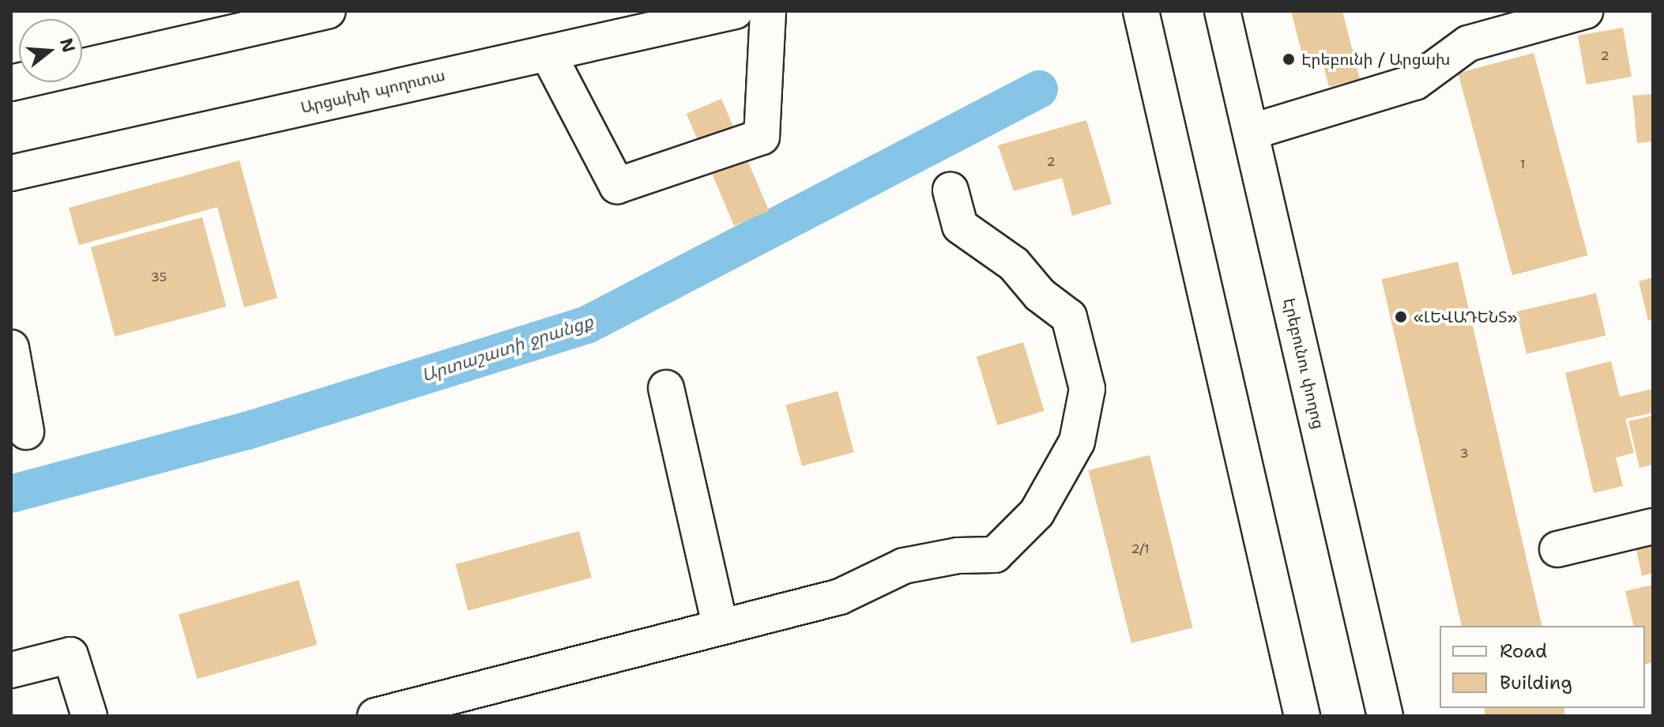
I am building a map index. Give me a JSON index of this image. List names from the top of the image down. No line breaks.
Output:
{"streets":{"main road":["Արցախի պողոտա","Էրեբունու փողոց"]},"water":["Արտաշատի ջրանցք"],"places":["Էրեբունի / Արցախ","«ԼԵՎԱԴԵՆՏ»"],"house_numbers":["2","2","1","35","3","2/1"],"legend":["Road","Building"],"north":"right"}
